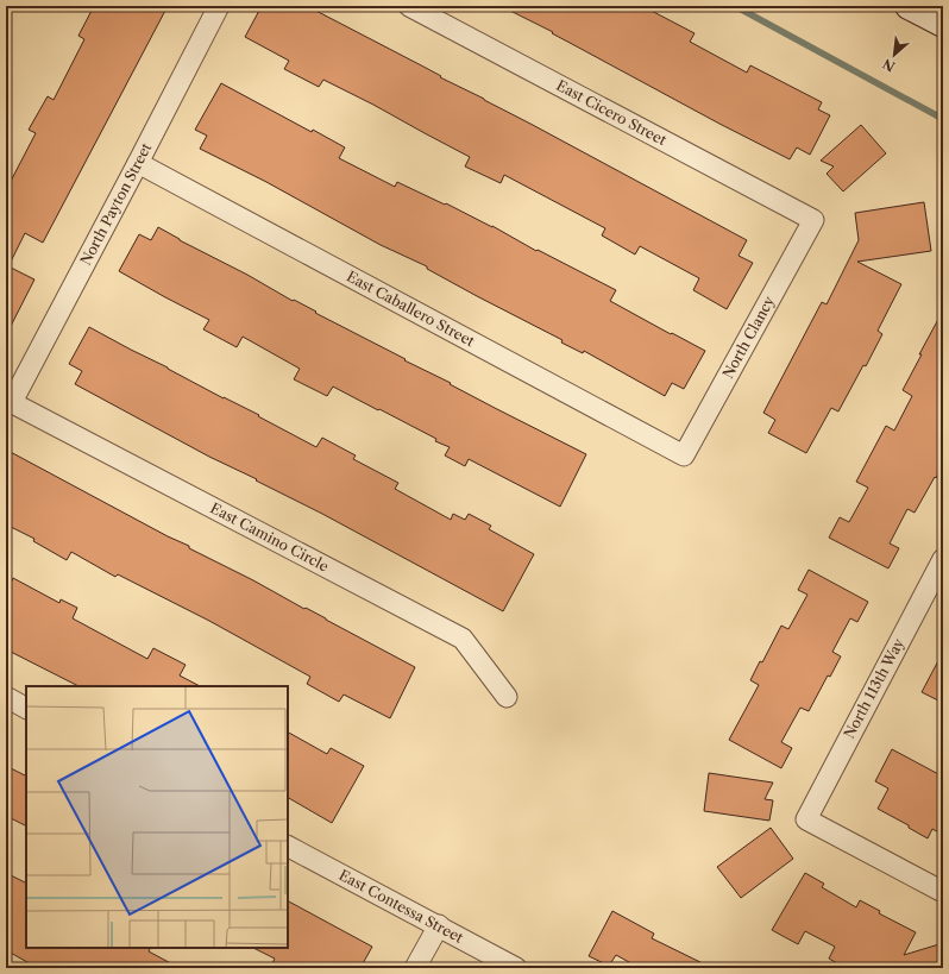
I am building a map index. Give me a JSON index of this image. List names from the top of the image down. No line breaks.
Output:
{"streets":{"street":["East Cicero Street","North Payton Street","East Caballero Street","North Clancy","East Camino Circle","North 113th Way","East Contessa Street"]},"crossings":[["East Cicero Street","North Clancy"],["North Payton Street","East Caballero Street"],["North Payton Street","East Camino Circle"],["East Caballero Street","North Clancy"]],"north":"bottom left"}
